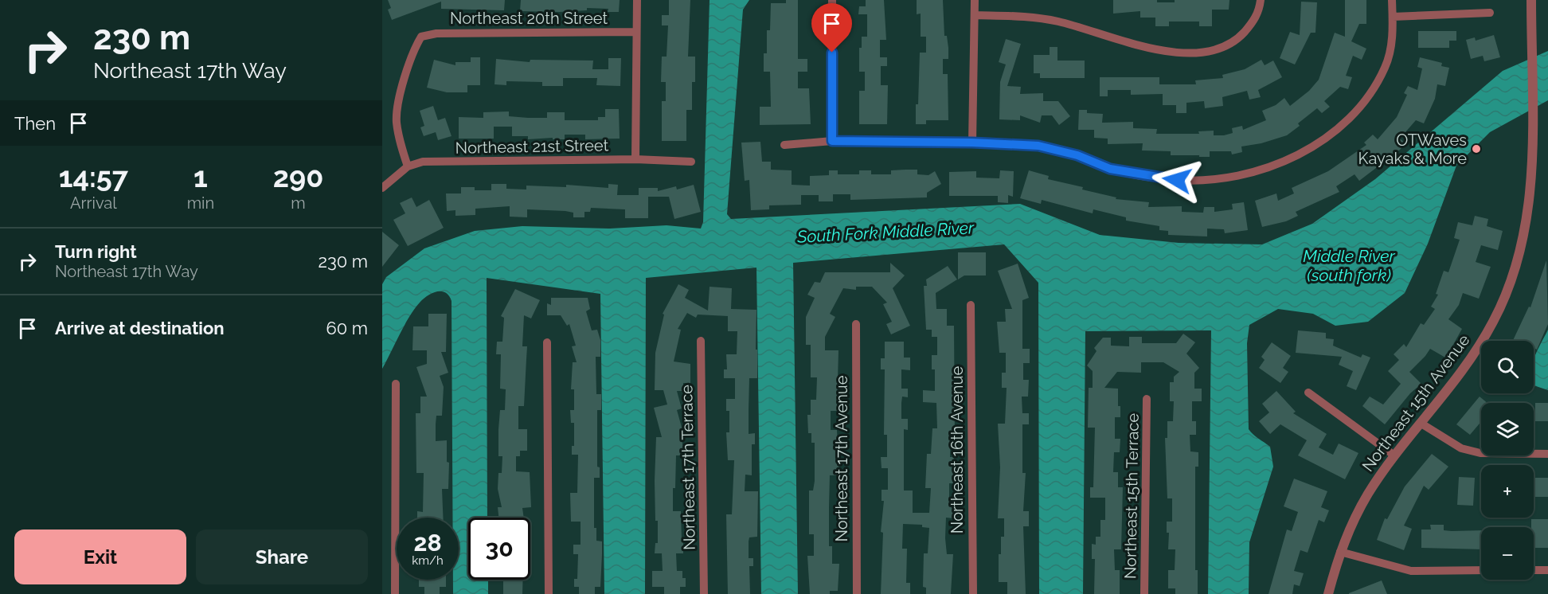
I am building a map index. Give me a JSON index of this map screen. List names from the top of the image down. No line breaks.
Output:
{"streets":{"street":["Northeast 20th Street","Northeast 21st Street","Northeast 15th Avenue","Northeast 16th Avenue","Northeast 17th Avenue","Northeast 17th Terrace","Northeast 15th Terrace"]},"crossings":[["Northeast 20th Street","Northeast 21st Street"]],"water":["South Fork Middle River","Middle River (south fork)"],"places":["OTWaves Kayaks & More"],"page":{"turn":["230 m","Northeast 17th Way"],"then":"Then","eta":["14:57","Arrival","1","min","290","m"],"list":[{"name":"Turn right","note":"Northeast 17th Way","value":"230 m"},{"name":"Arrive at destination","value":"60 m"}],"map_buttons":["+","−"],"speed":"28 km/h","limit":"30","buttons":["Exit","Share"]}}
